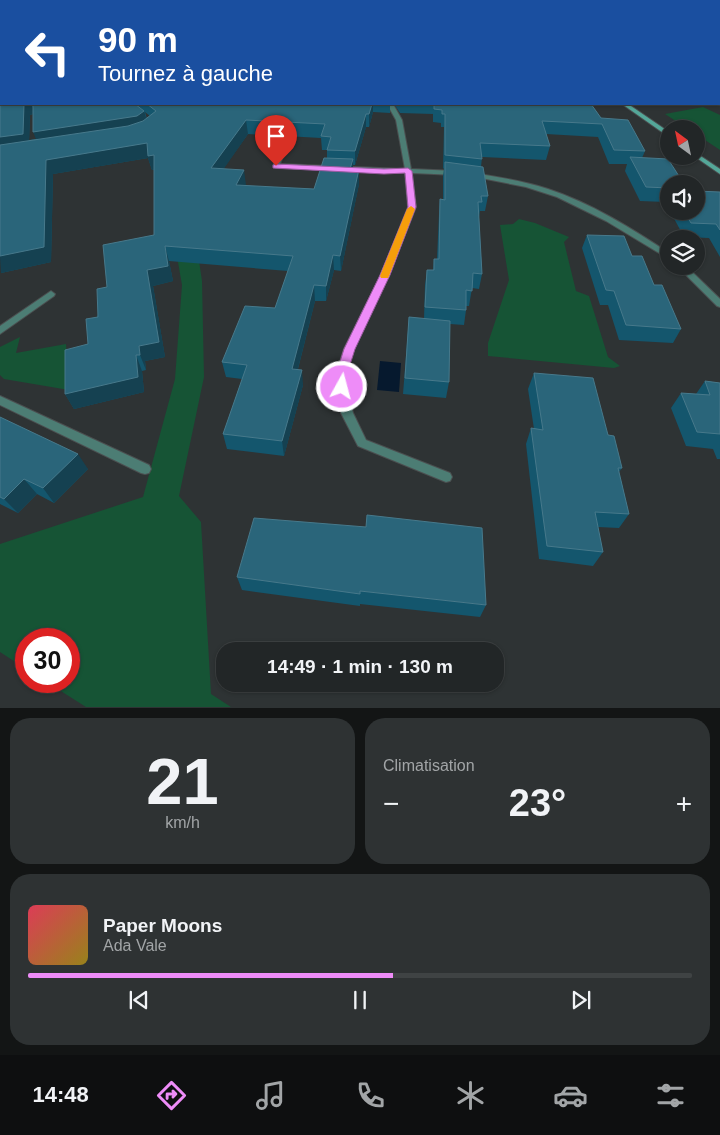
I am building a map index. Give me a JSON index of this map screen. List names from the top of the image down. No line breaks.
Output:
{"north":"top left","page":{"turn":["90 m","Tournez à gauche"],"limit":"30","trip":"14:49 · 1 min · 130 m","tile":[["21","km/h"],"Climatisation"],"heat":["−","23°","+"],"song":["Paper Moons","Ada Vale"],"tabs":"14:48"}}
